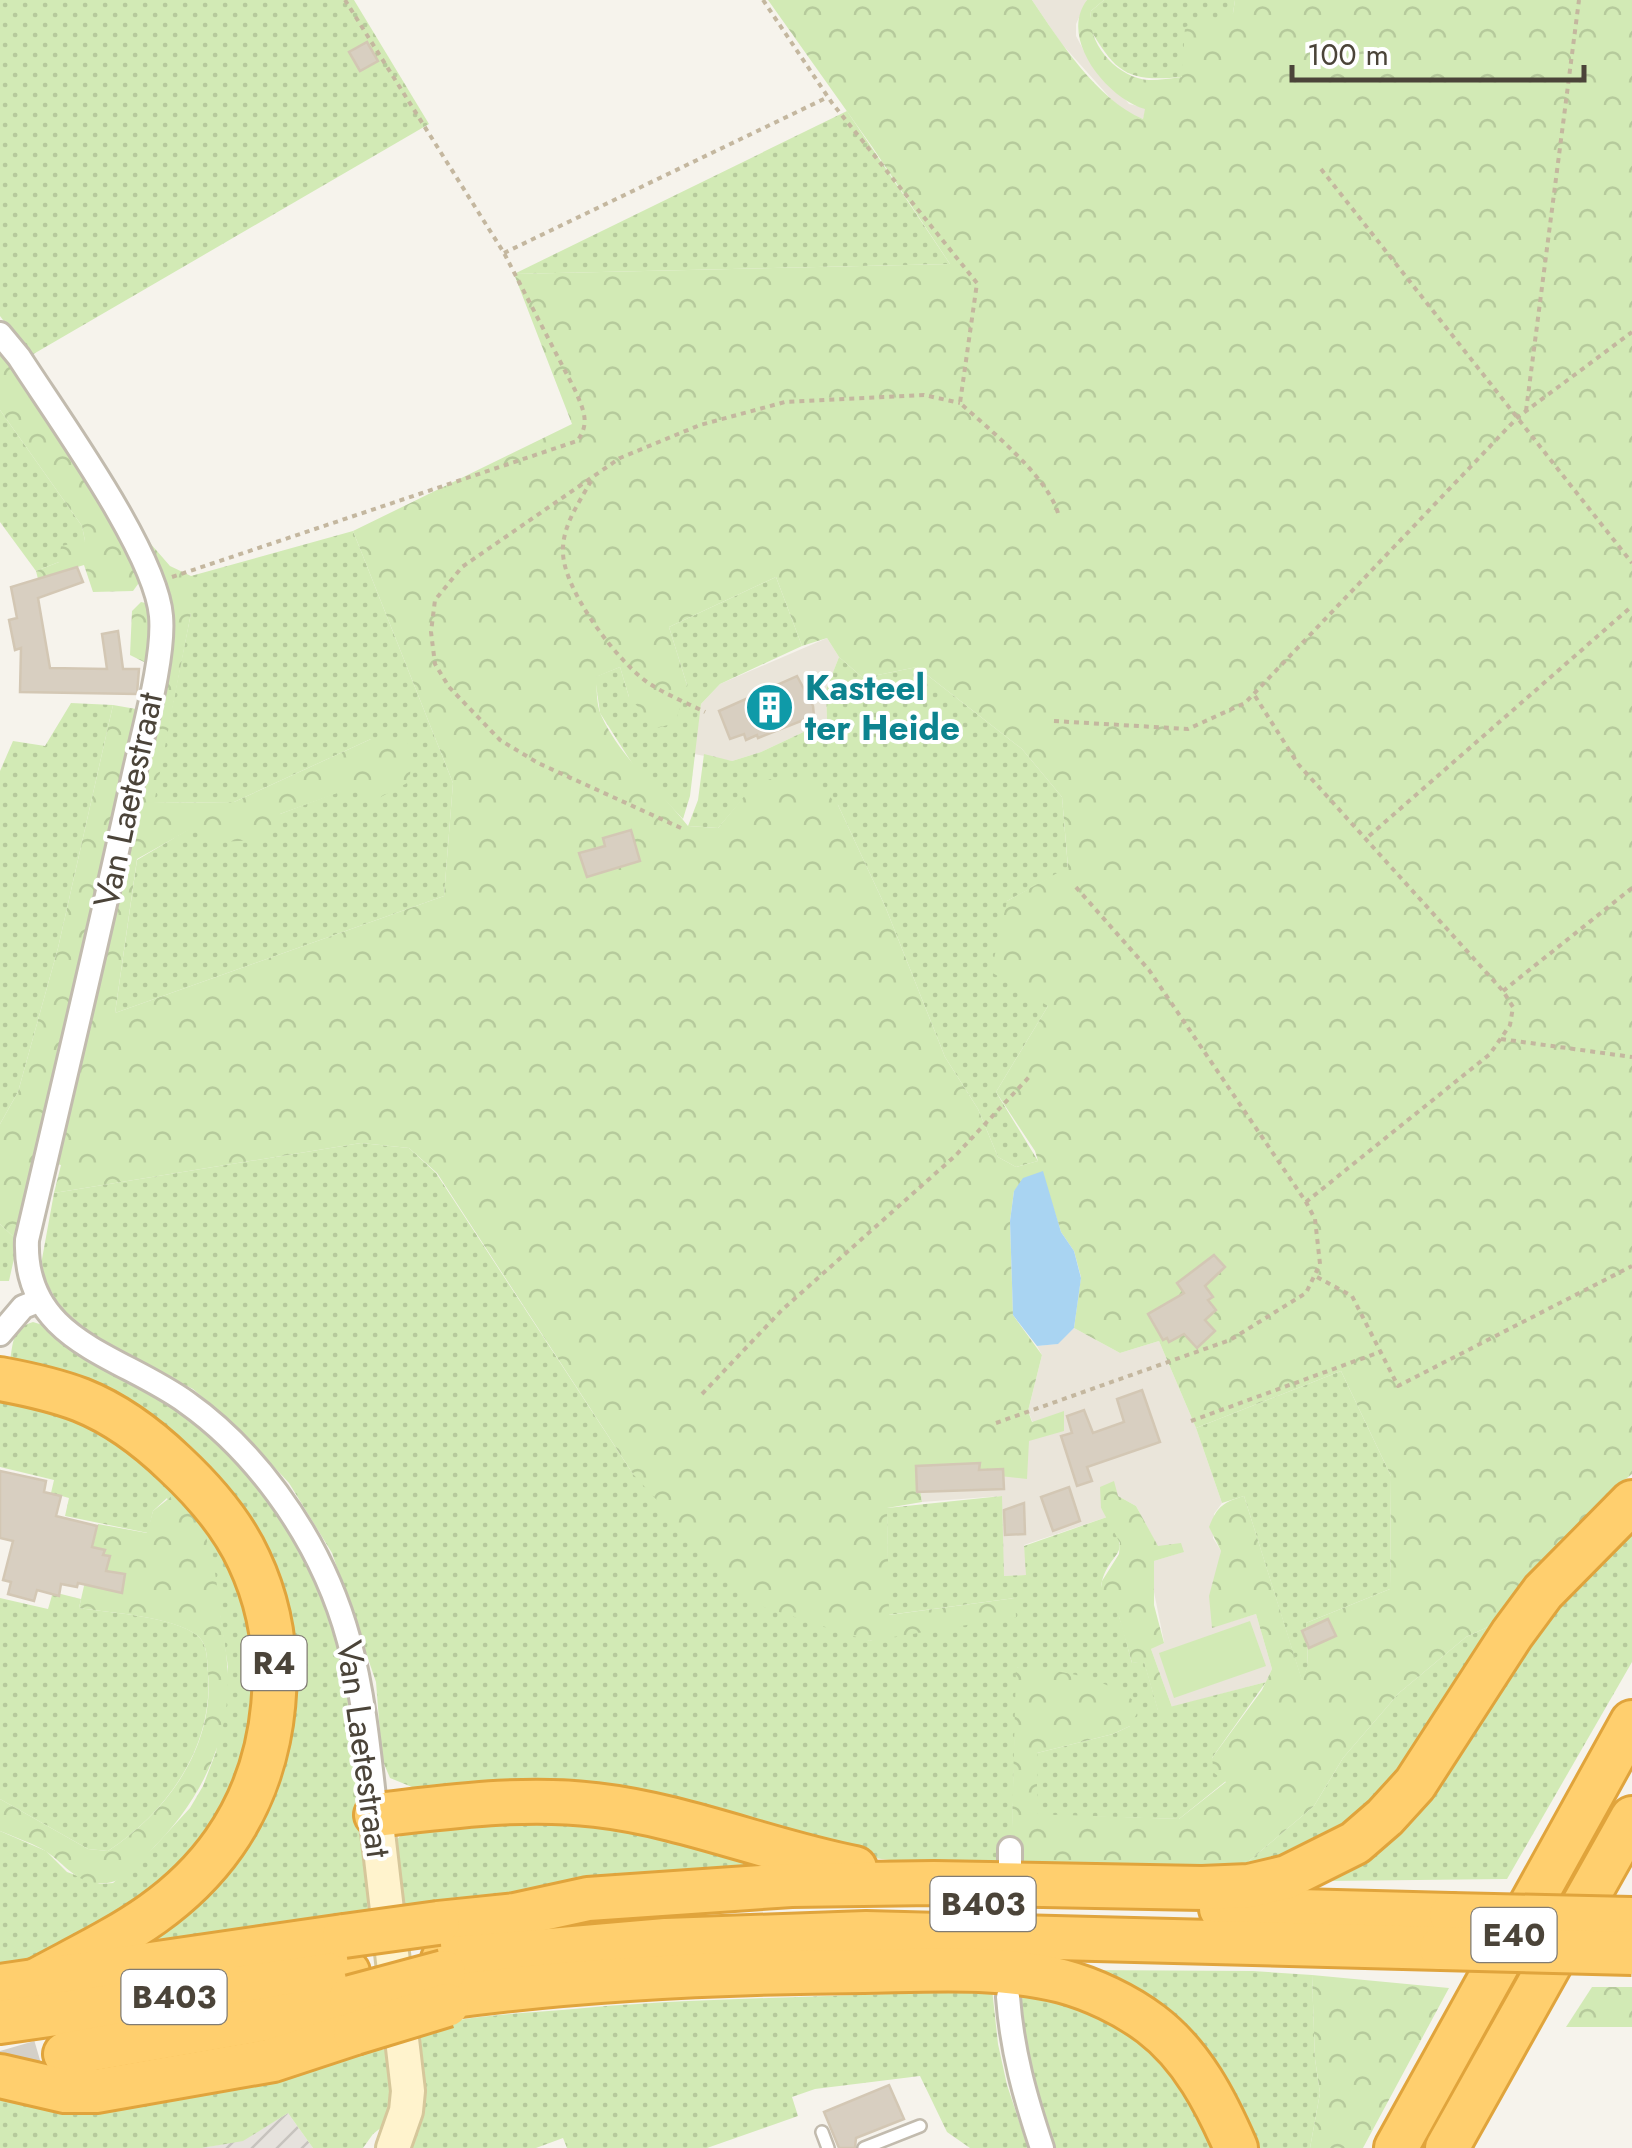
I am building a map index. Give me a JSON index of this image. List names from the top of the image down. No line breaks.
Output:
{"streets":{"highway":["R4","B403","E40"],"main road":["Van Laetestraat"]},"crossings":[["Van Laetestraat","B403"],["R4","B403"]],"places":{"building":["Kasteel ter Heide"]},"scale_bar":"100 m"}
